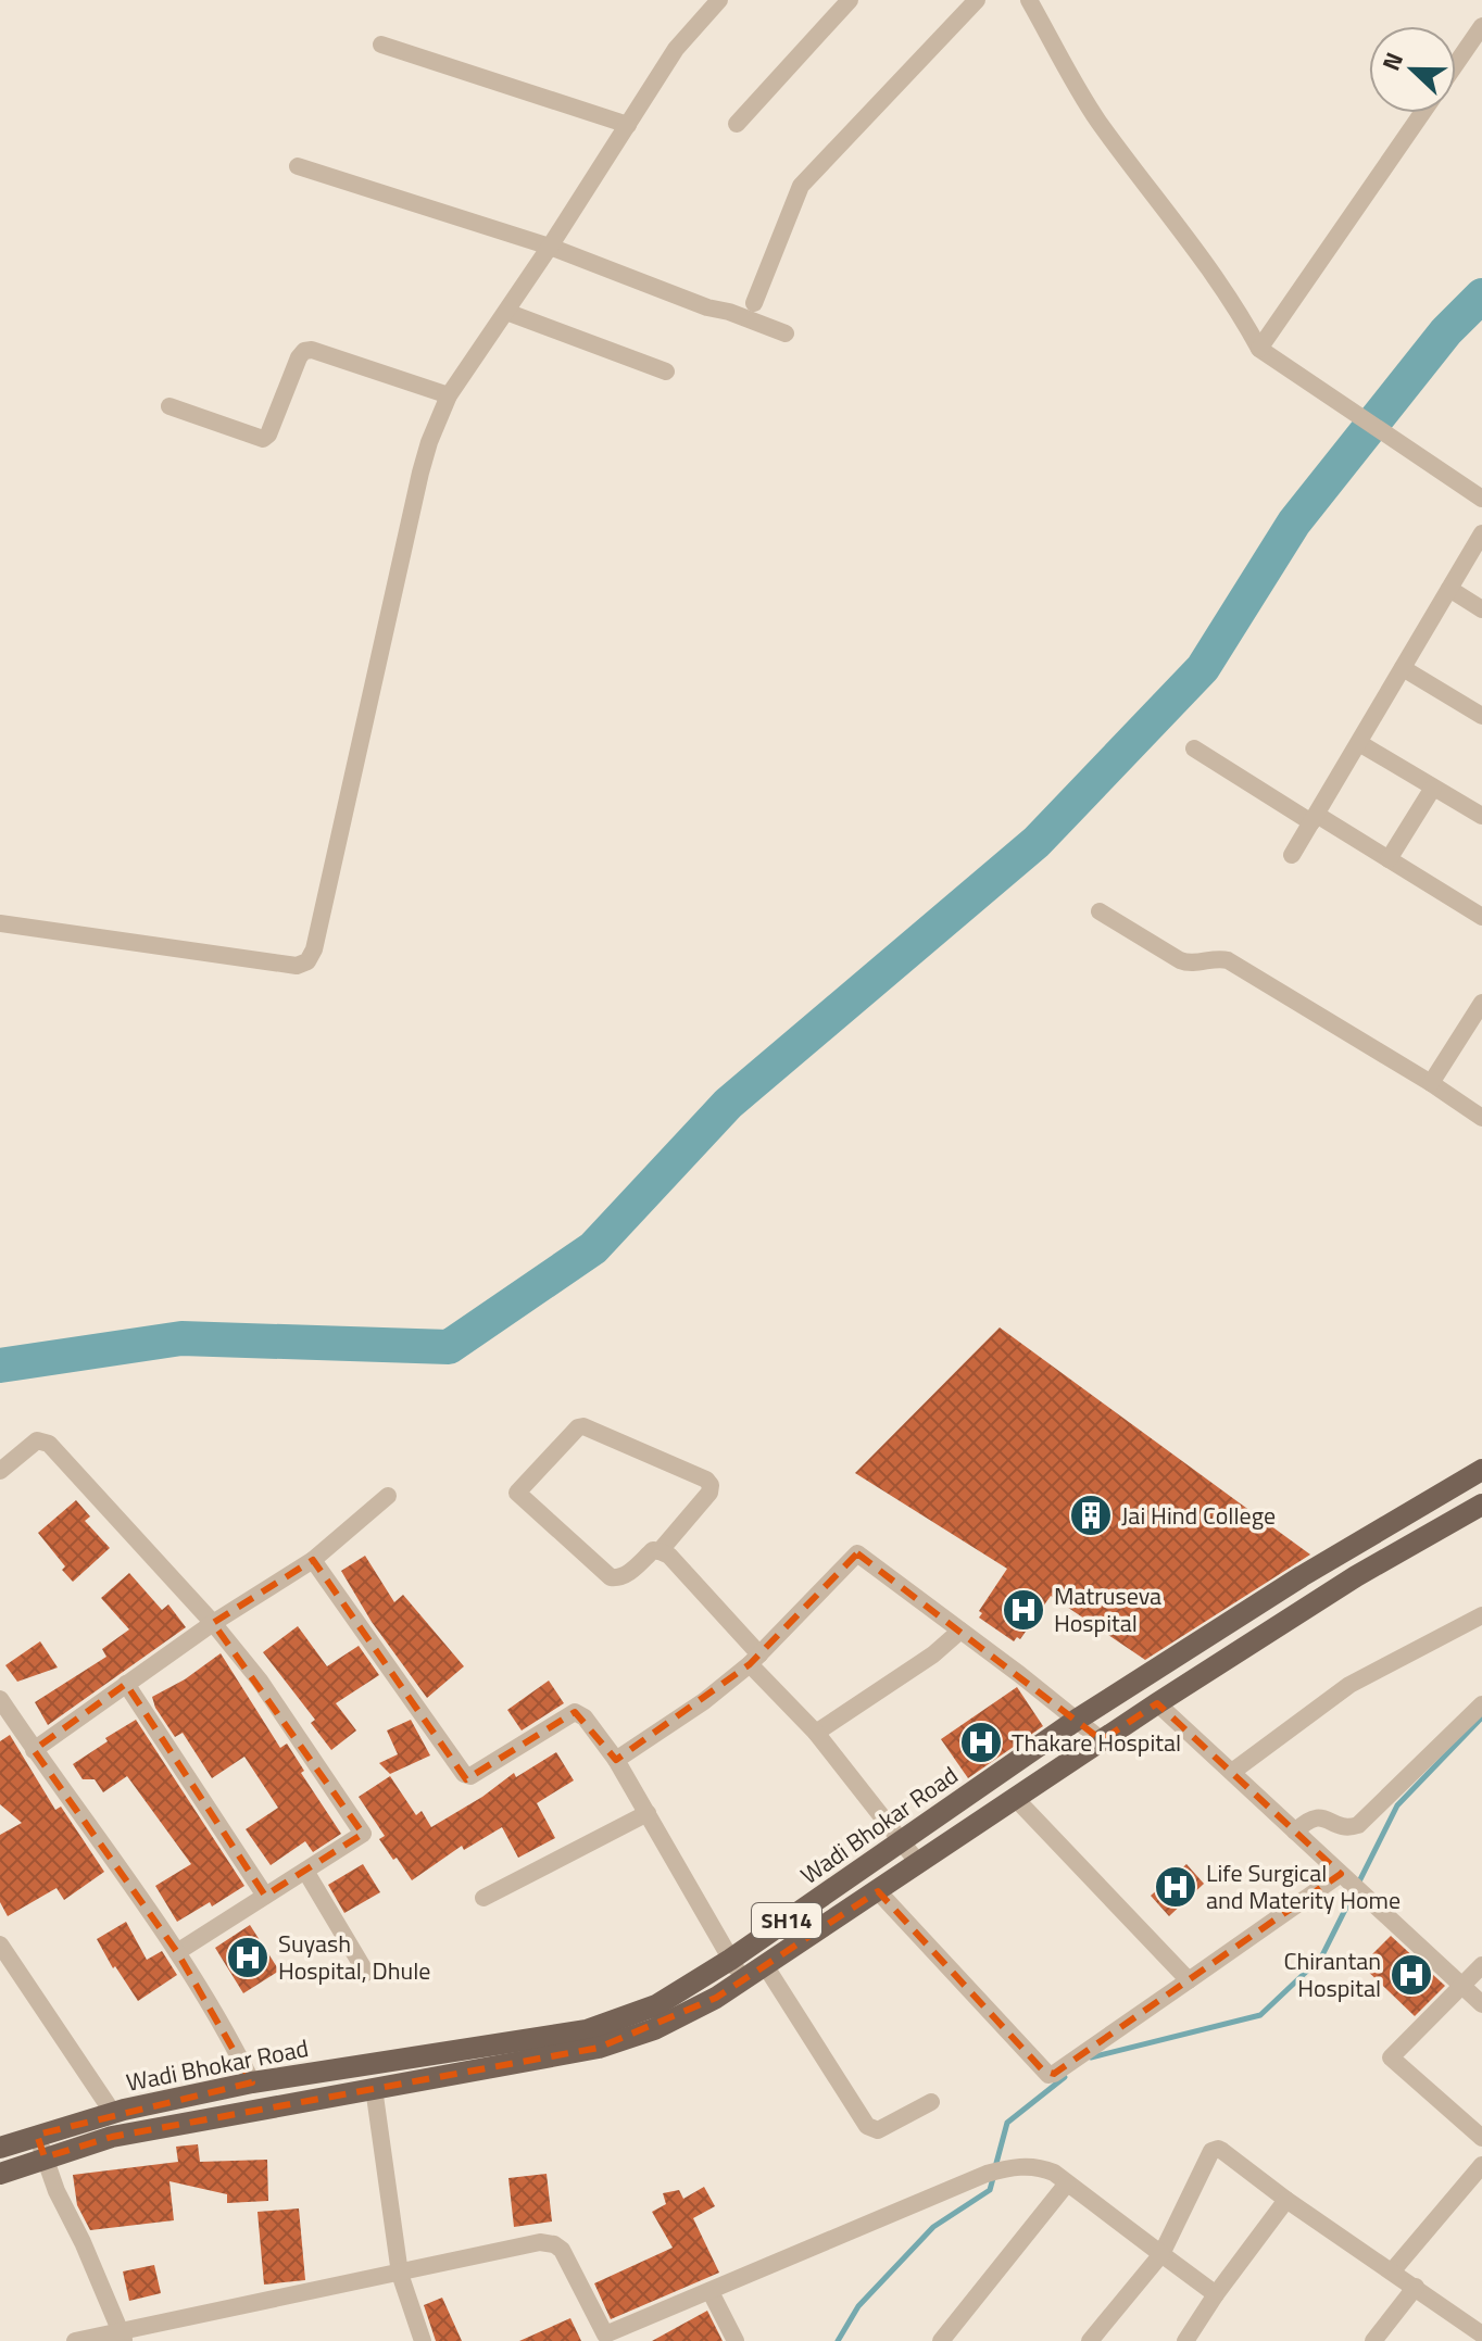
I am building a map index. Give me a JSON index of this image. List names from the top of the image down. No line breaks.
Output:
{"streets":{"main road":["Wadi Bhokar Road","SH14"]},"places":{"building":["Jai Hind College"],"hospital":["Matruseva Hospital","Thakare Hospital","Life Surgical and Materity Home","Suyash Hospital, Dhule","Chirantan Hospital"]},"north":"left"}
